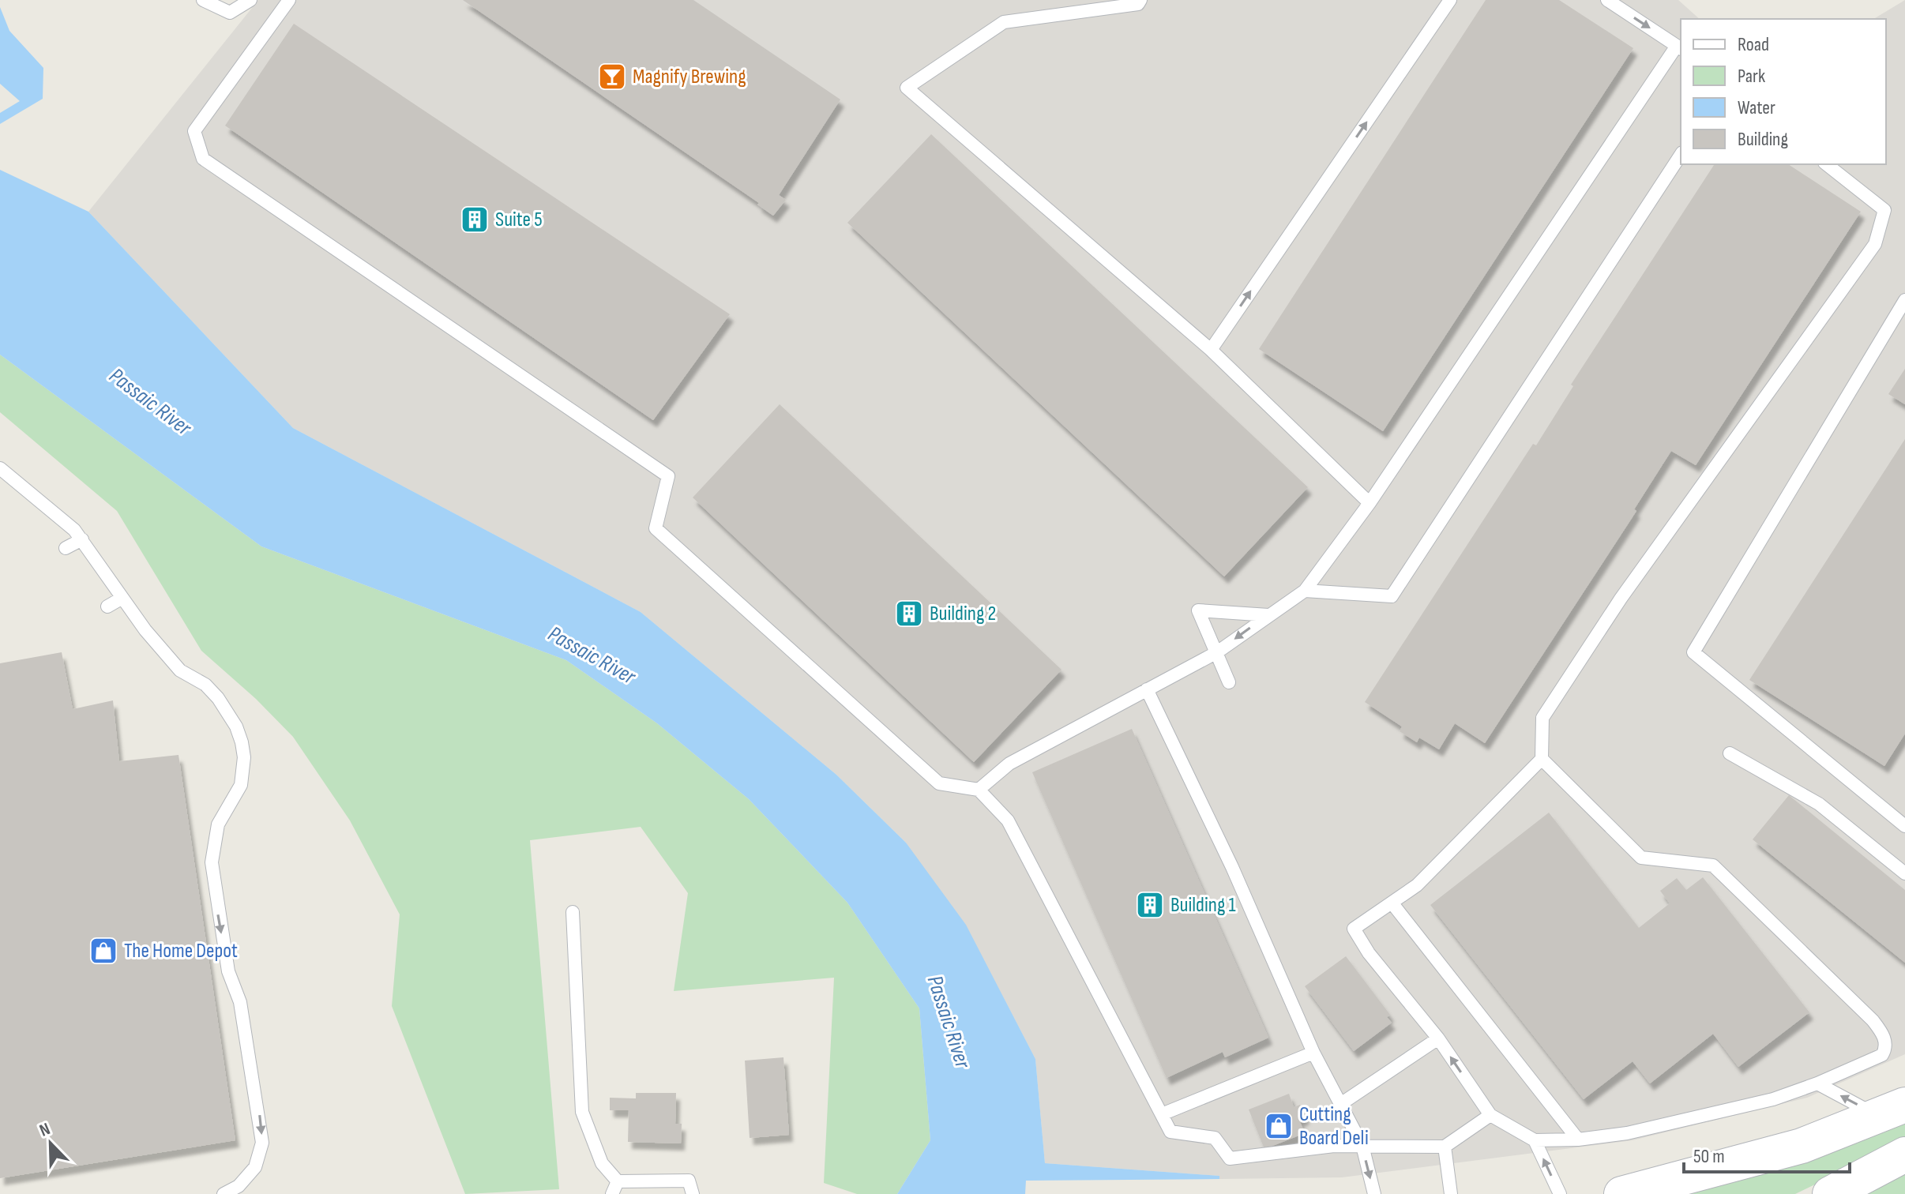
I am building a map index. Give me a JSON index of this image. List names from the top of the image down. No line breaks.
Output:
{"water":["Passaic River"],"places":{"bar":["Magnify Brewing"],"building":["Suite 5","Building 2","Building 1"],"shop":["The Home Depot","Cutting Board Deli"]},"legend":["Road","Park","Water","Building"],"scale_bar":"50 m","north":"top left"}
